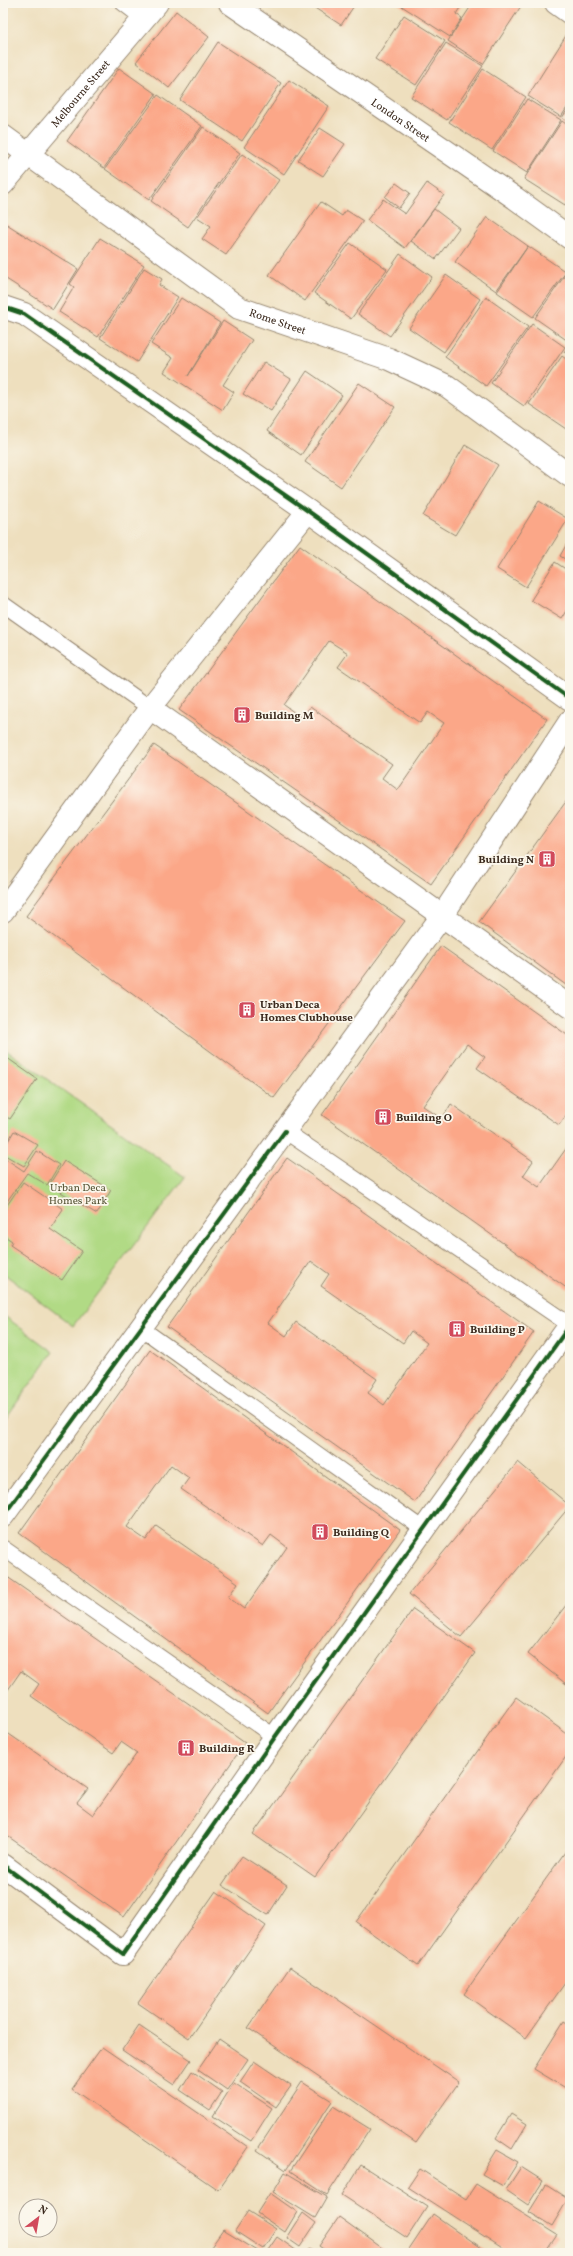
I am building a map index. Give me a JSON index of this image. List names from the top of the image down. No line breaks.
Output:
{"streets":{"street":["Melbourne Street","London Street","Rome Street"]},"crossings":[["Melbourne Street","Rome Street"]],"parks":["Urban Deca Homes Park"],"places":{"building":["Building M","Building N","Urban Deca Homes Clubhouse","Building O","Building P","Building Q","Building R"]},"north":"top right"}
